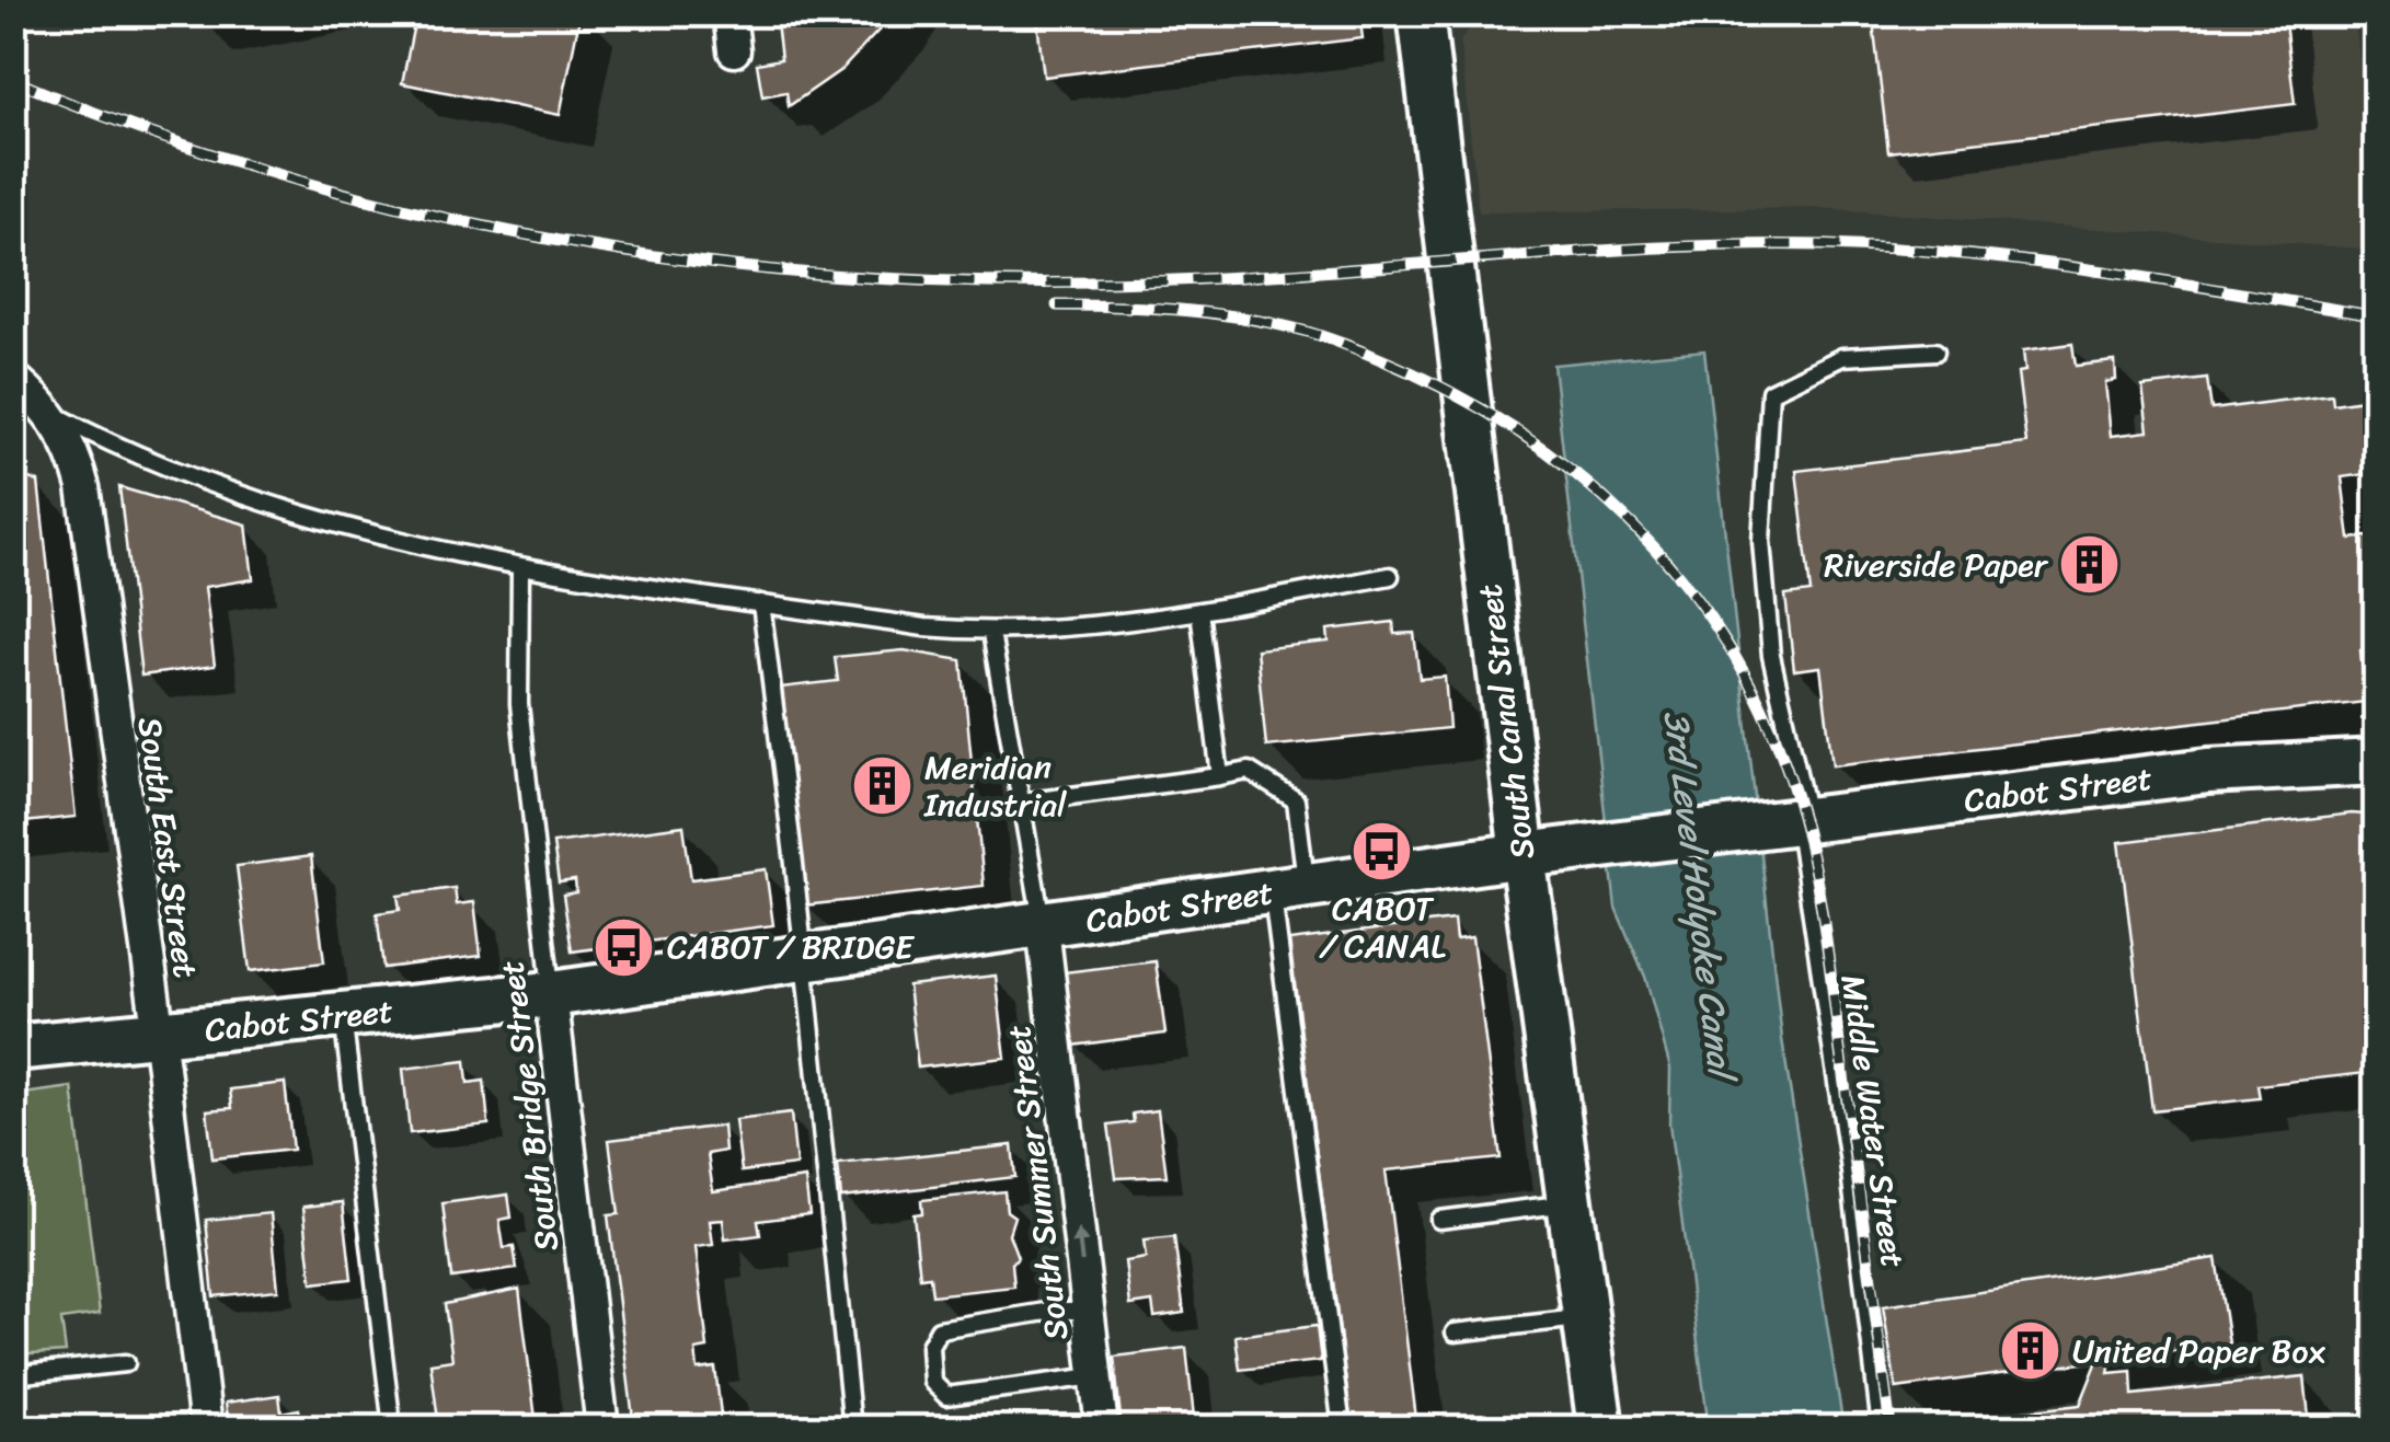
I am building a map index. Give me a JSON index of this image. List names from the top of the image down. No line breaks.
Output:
{"streets":{"main road":["South Canal Street","Cabot Street"],"street":["South East Street","South Bridge Street","South Summer Street"],"lane":["Middle Water Street"]},"crossings":[["South Canal Street","Cabot Street"],["Cabot Street","South East Street"],["Cabot Street","South Bridge Street"],["Cabot Street","Middle Water Street"],["Cabot Street","South Summer Street"]],"one_way":["South Summer Street"],"water":["3rd Level Holyoke Canal"],"places":{"building":["Riverside Paper","Meridian Industrial","United Paper Box"],"bus stop":["CABOT / CANAL","CABOT / BRIDGE"]}}
